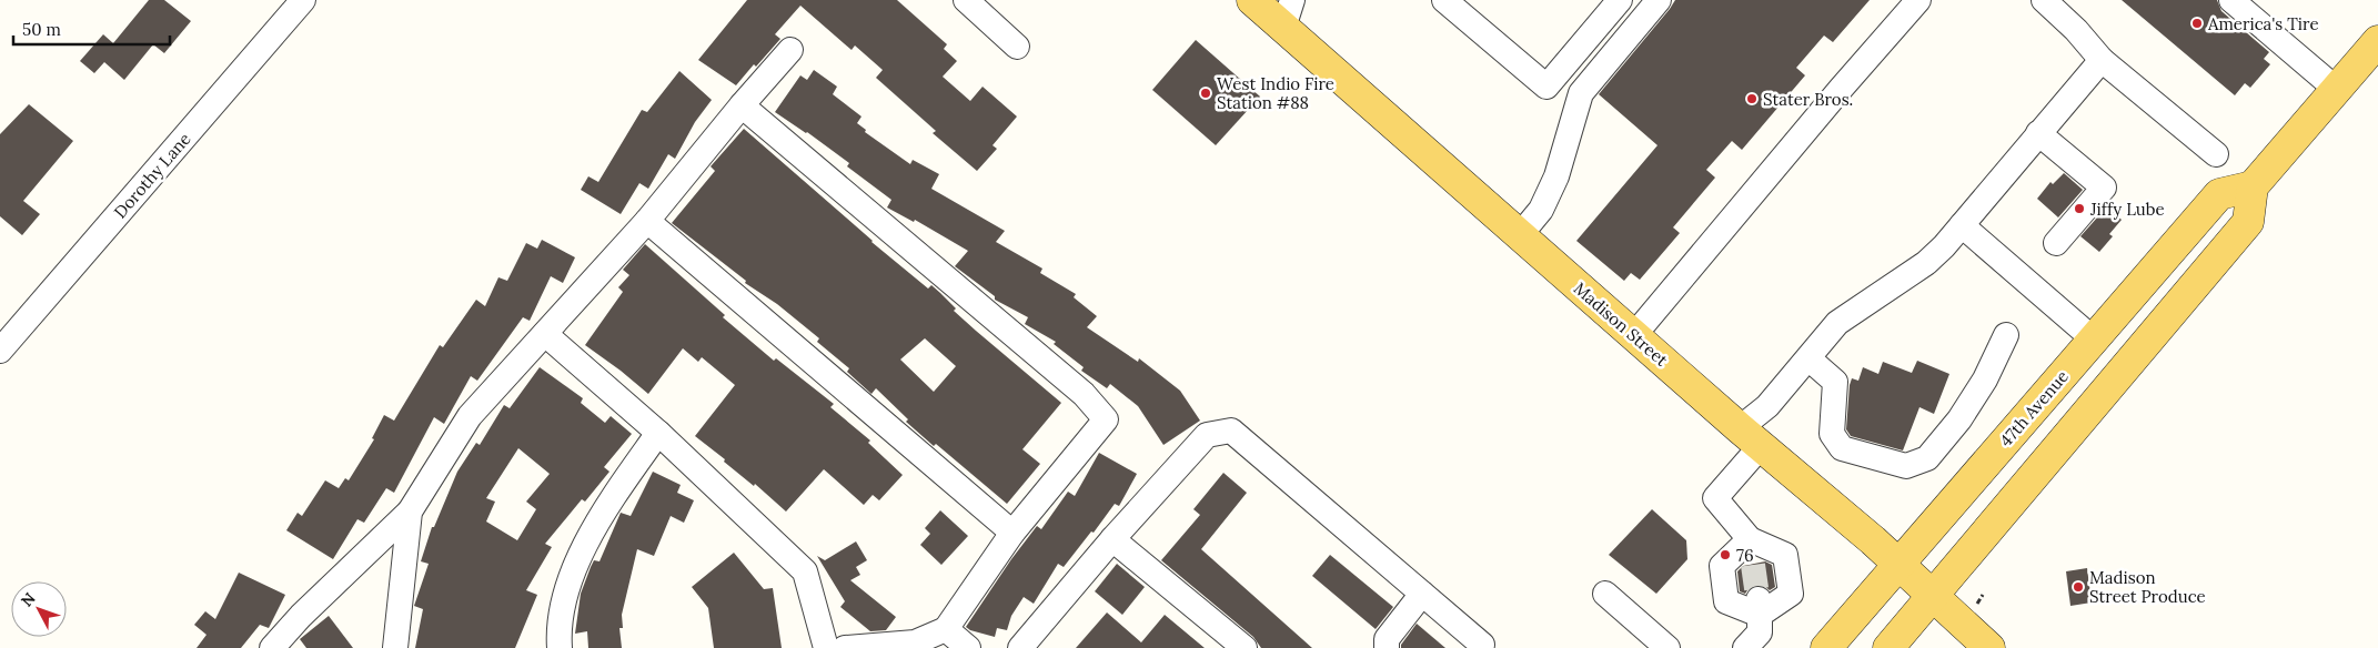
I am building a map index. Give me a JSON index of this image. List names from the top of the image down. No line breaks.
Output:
{"streets":{"main road":["Madison Street","47th Avenue"],"street":["Dorothy Lane"]},"crossings":[["Madison Street","47th Avenue"]],"places":["America's Tire","West Indio Fire Station #88","Stater Bros.","Jiffy Lube","76","Madison Street Produce"],"scale_bar":"50 m","north":"top left"}
